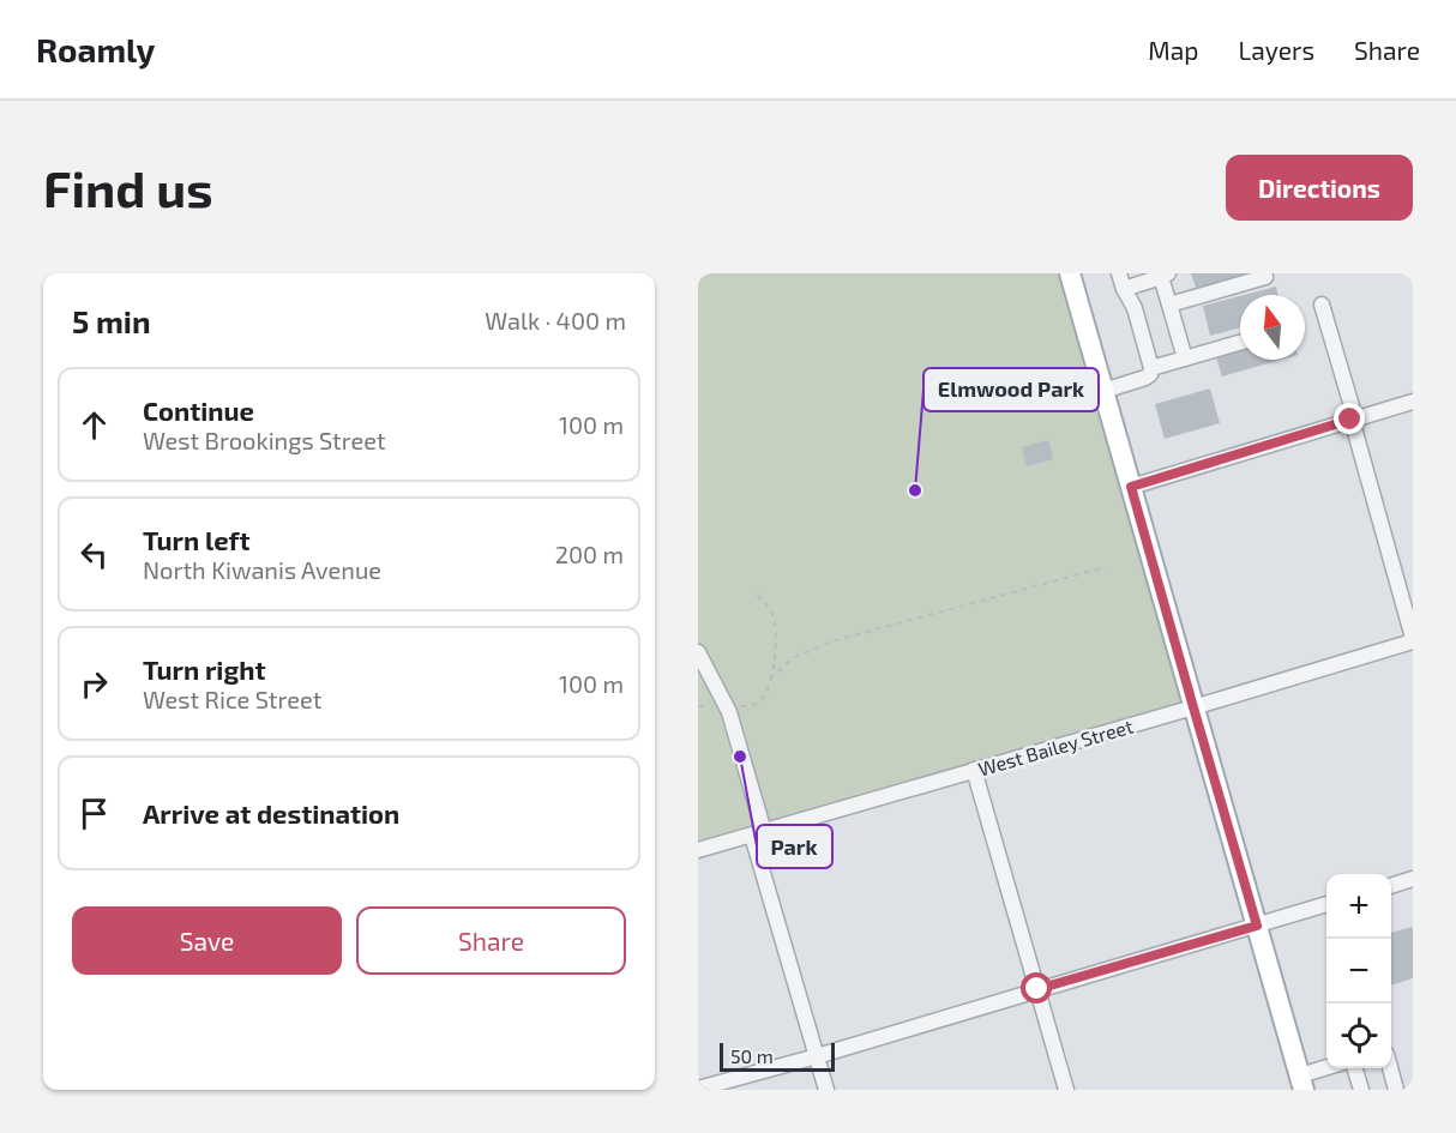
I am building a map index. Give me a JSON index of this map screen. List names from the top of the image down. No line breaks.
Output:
{"streets":{"street":["West Bailey Street"]},"places":["Elmwood Park","Park"],"scale_bar":"50 m","north":"top","page":{"header":"Roamly","nav":["Map","Layers","Share"],"buttons":["Directions",["Save","Share"]],"title":"Find us","heading":["5 min","Walk · 400 m"],"list":[["Continue","West Brookings Street","100 m"],["Turn left","North Kiwanis Avenue","200 m"],["Turn right","West Rice Street","100 m"],"Arrive at destination"],"map_buttons":["+","−"],"scale":"50 m"}}
